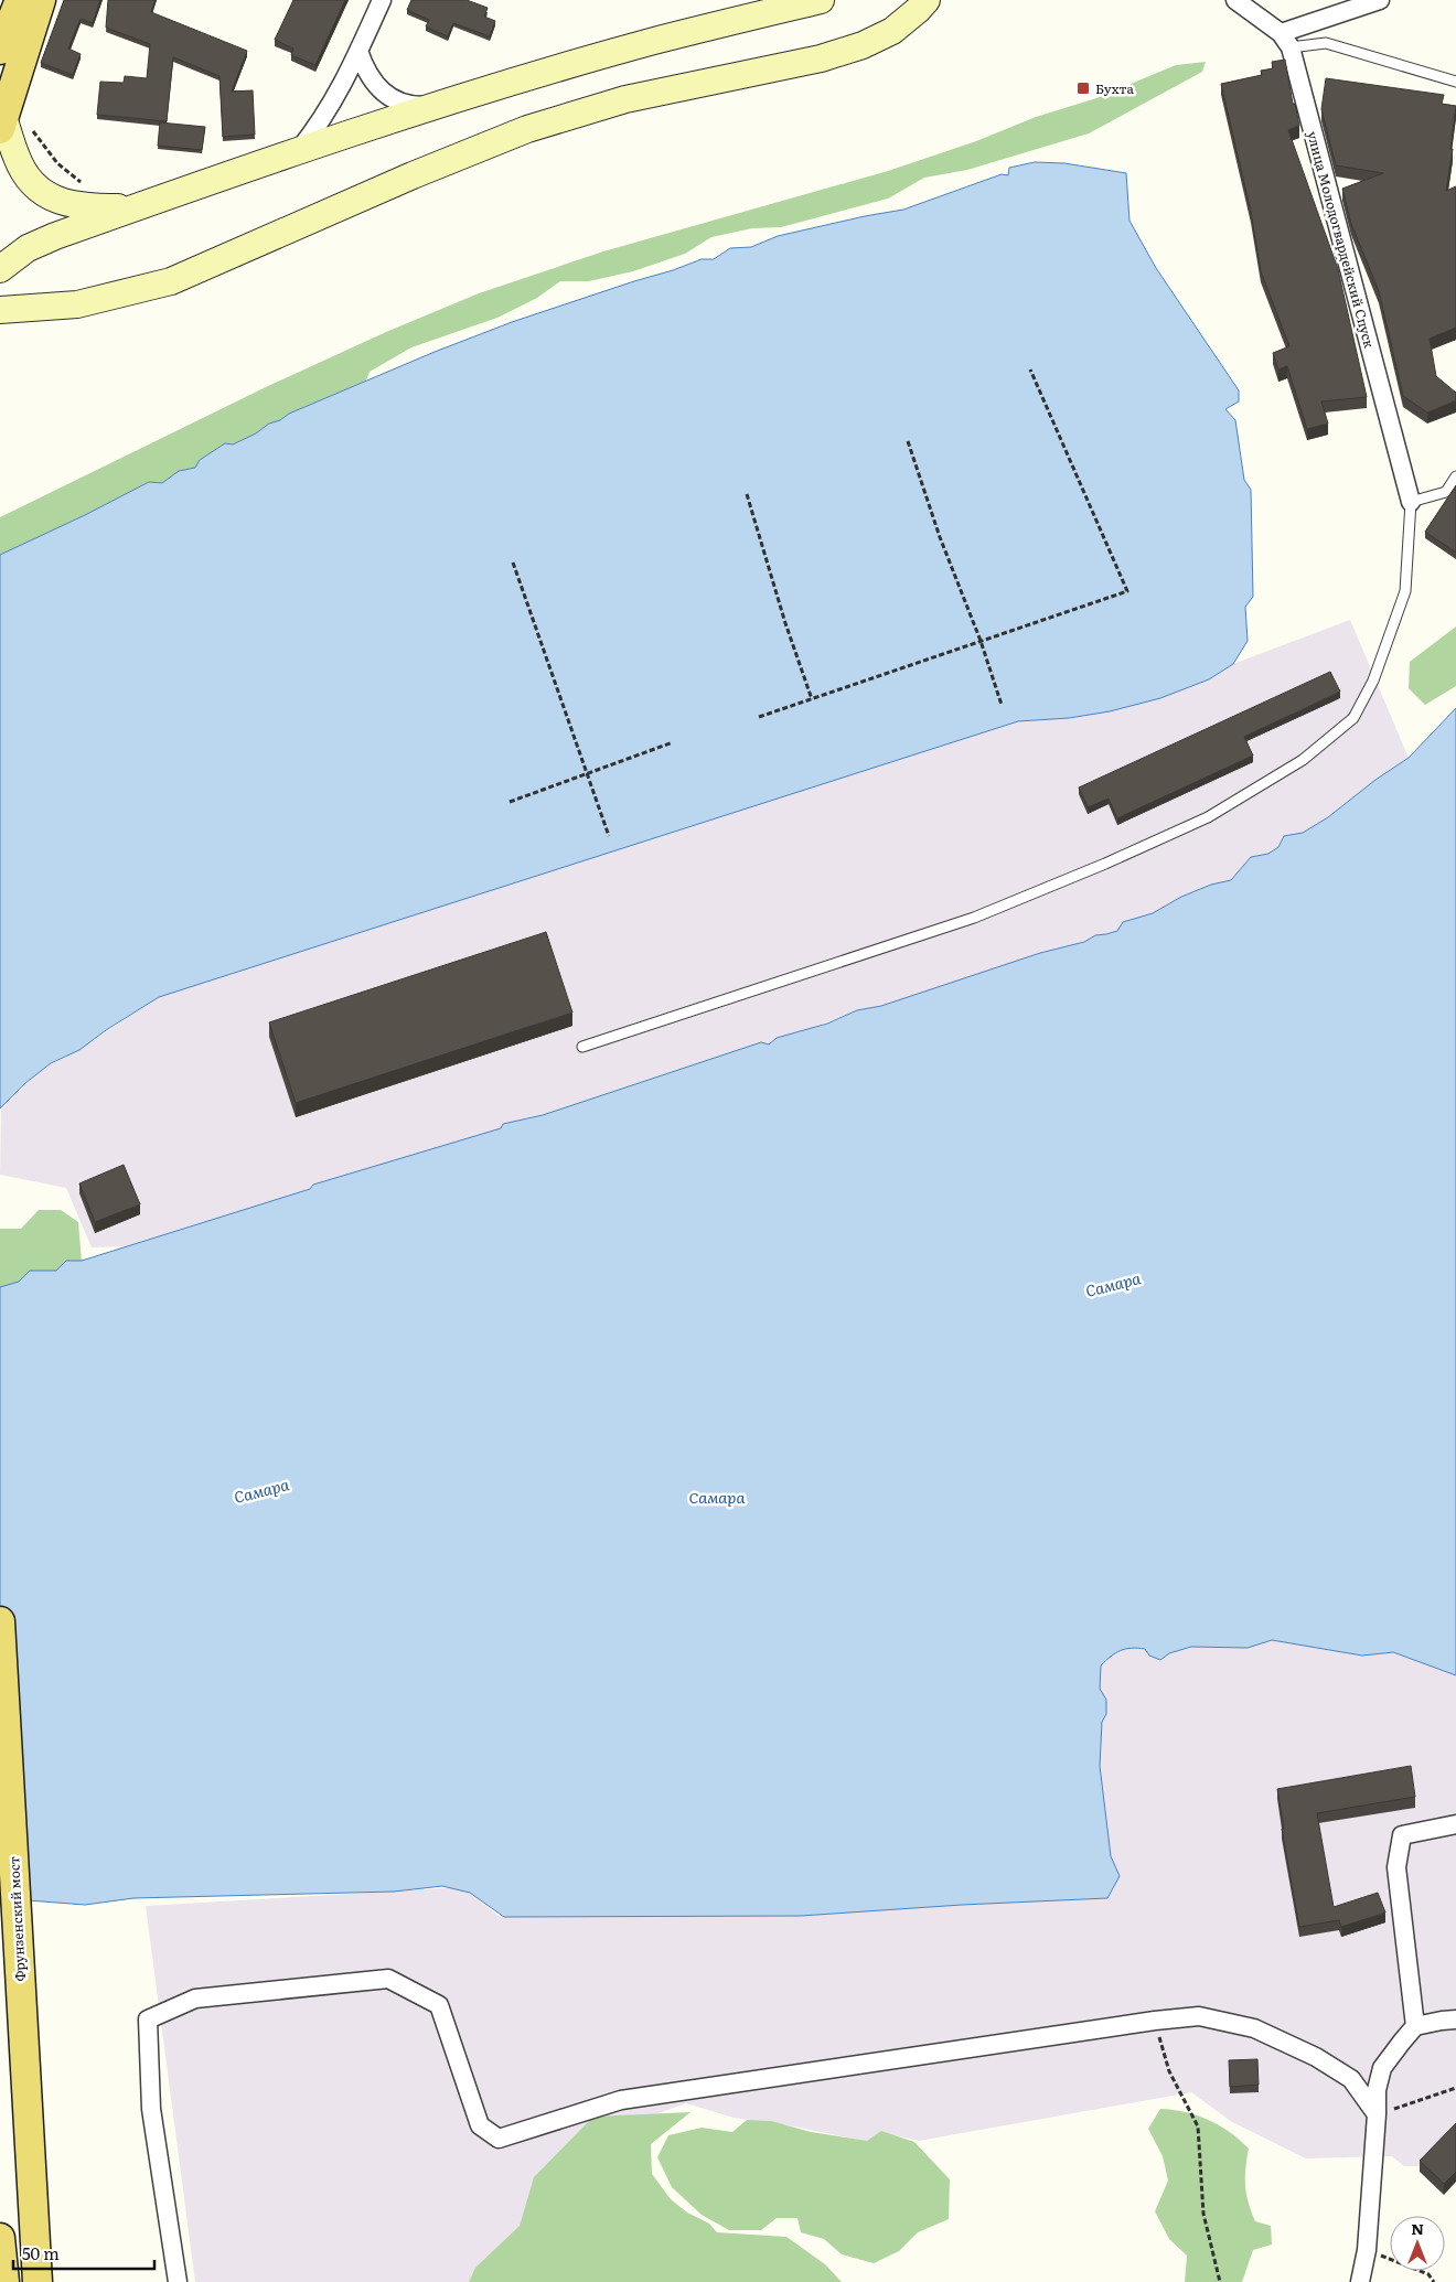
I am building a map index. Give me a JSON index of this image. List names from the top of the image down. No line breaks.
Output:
{"streets":{"main road":["Фрунзенский мост"],"street":["улица Молодогвардейский Спуск"]},"water":["Самара"],"places":{"transit":["Бухта"]},"scale_bar":"50 m","north":"top"}
